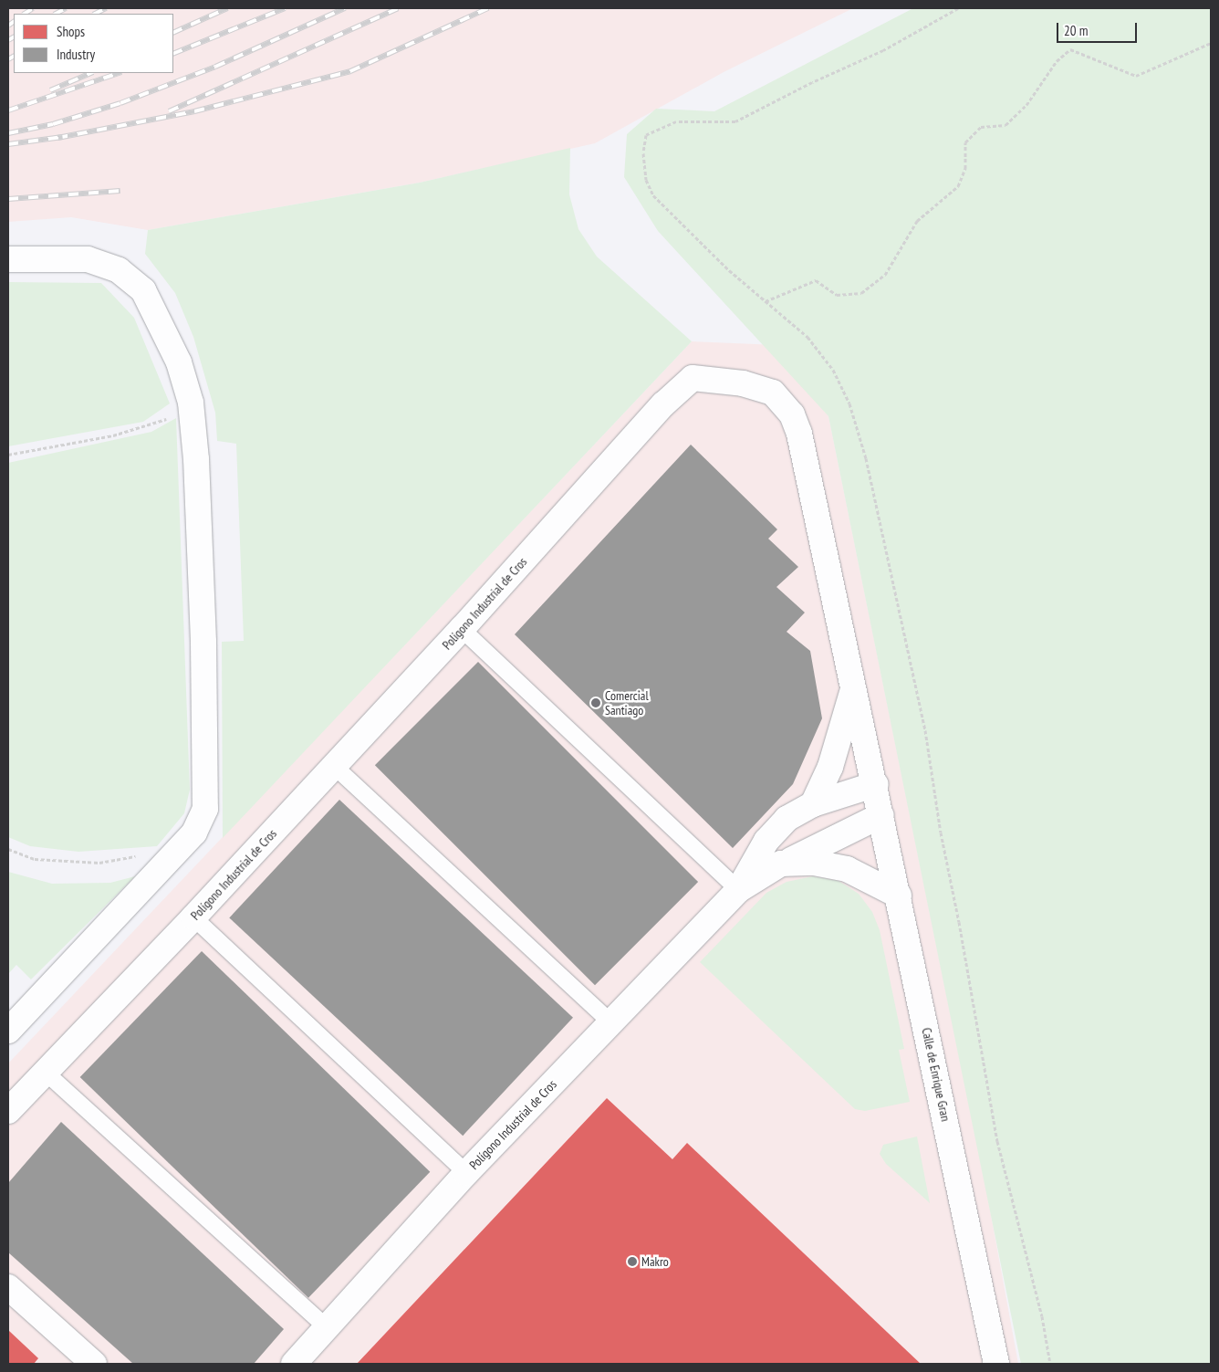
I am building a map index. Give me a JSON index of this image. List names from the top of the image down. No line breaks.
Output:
{"streets":{"street":["Polígono Industrial de Cros","Calle de Enrique Gran"]},"crossings":[["Polígono Industrial de Cros","Calle de Enrique Gran"]],"places":["Comercial Santiago","Makro"],"legend":["Shops","Industry"],"scale_bar":"20 m"}
